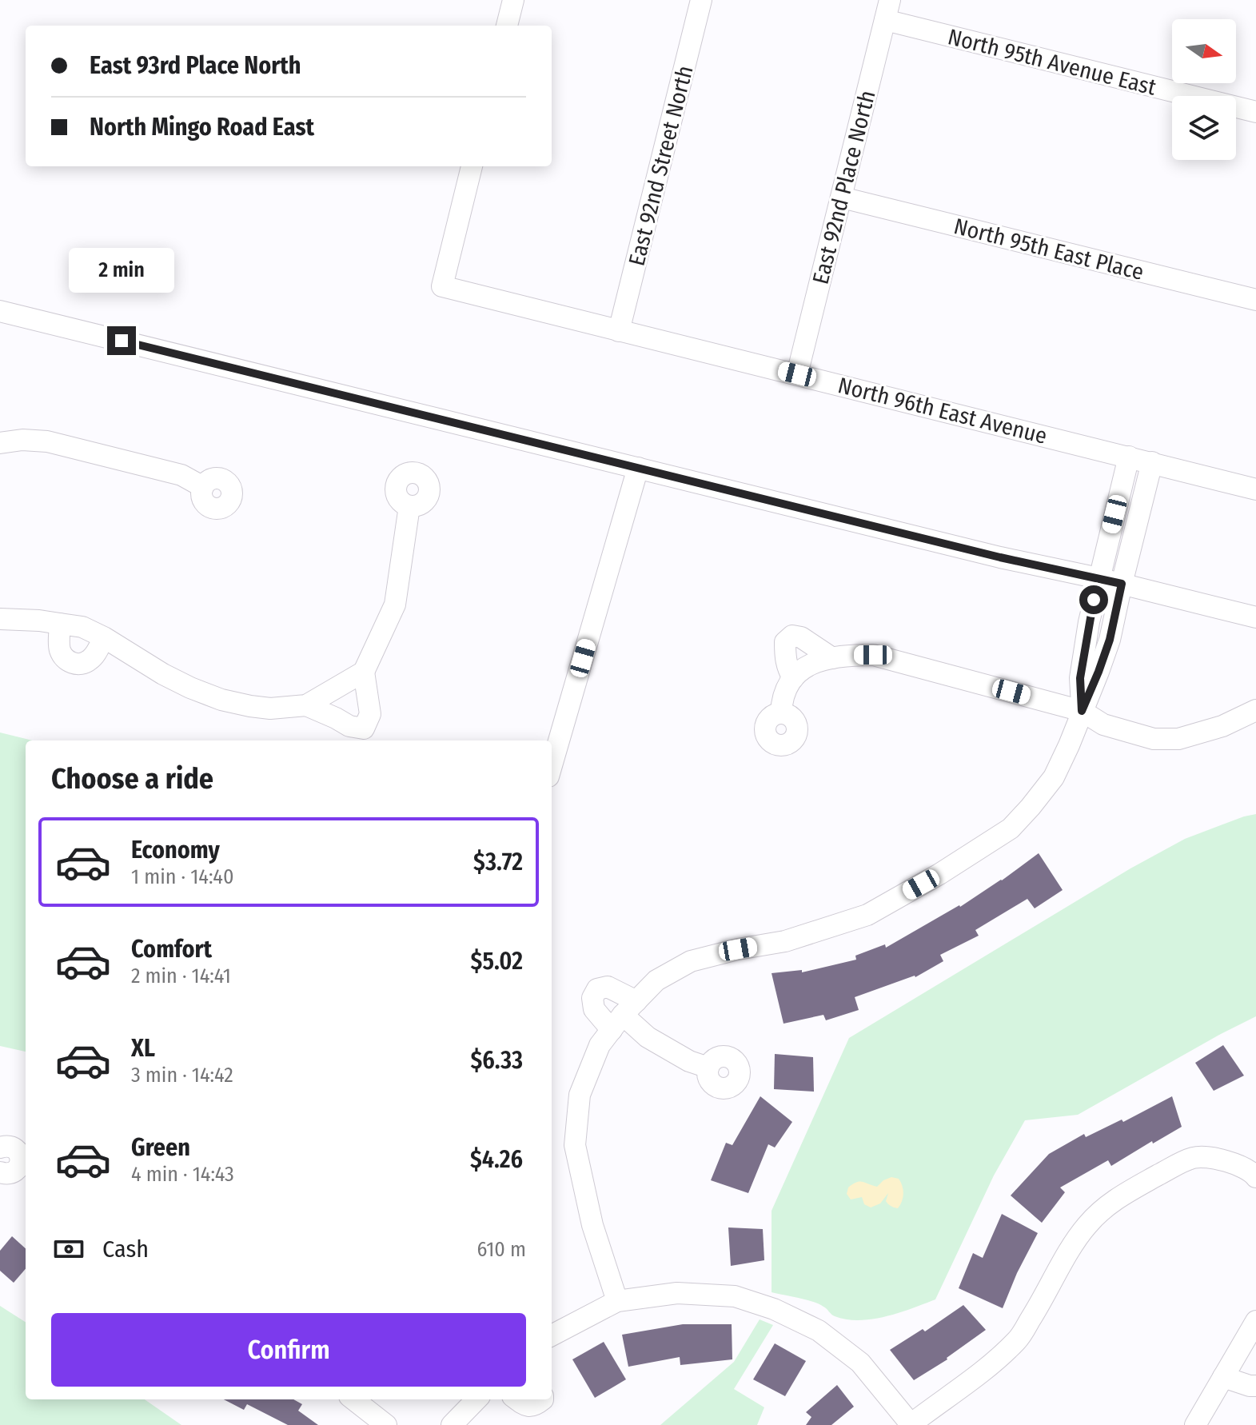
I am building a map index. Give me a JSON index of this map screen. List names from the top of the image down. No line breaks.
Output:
{"streets":{"street":["North 95th Avenue East","East 92nd Street North","East 92nd Place North","North 95th East Place","North 96th East Avenue"]},"crossings":[["North 95th Avenue East","East 92nd Place North"],["East 92nd Street North","North 96th East Avenue"],["East 92nd Place North","North 95th East Place"],["East 92nd Place North","North 96th East Avenue"]],"north":"right","page":{"banner":["East 93rd Place North","North Mingo Road East"],"bubble":"2 min","heading":"Choose a ride","list":[{"name":"Economy","note":"1 min · 14:40","value":"$3.72"},{"name":"Comfort","note":"2 min · 14:41","value":"$5.02"},{"name":"XL","note":"3 min · 14:42","value":"$6.33"},{"name":"Green","note":"4 min · 14:43","value":"$4.26"}],"pay":["Cash","610 m"],"buttons":"Confirm"}}
